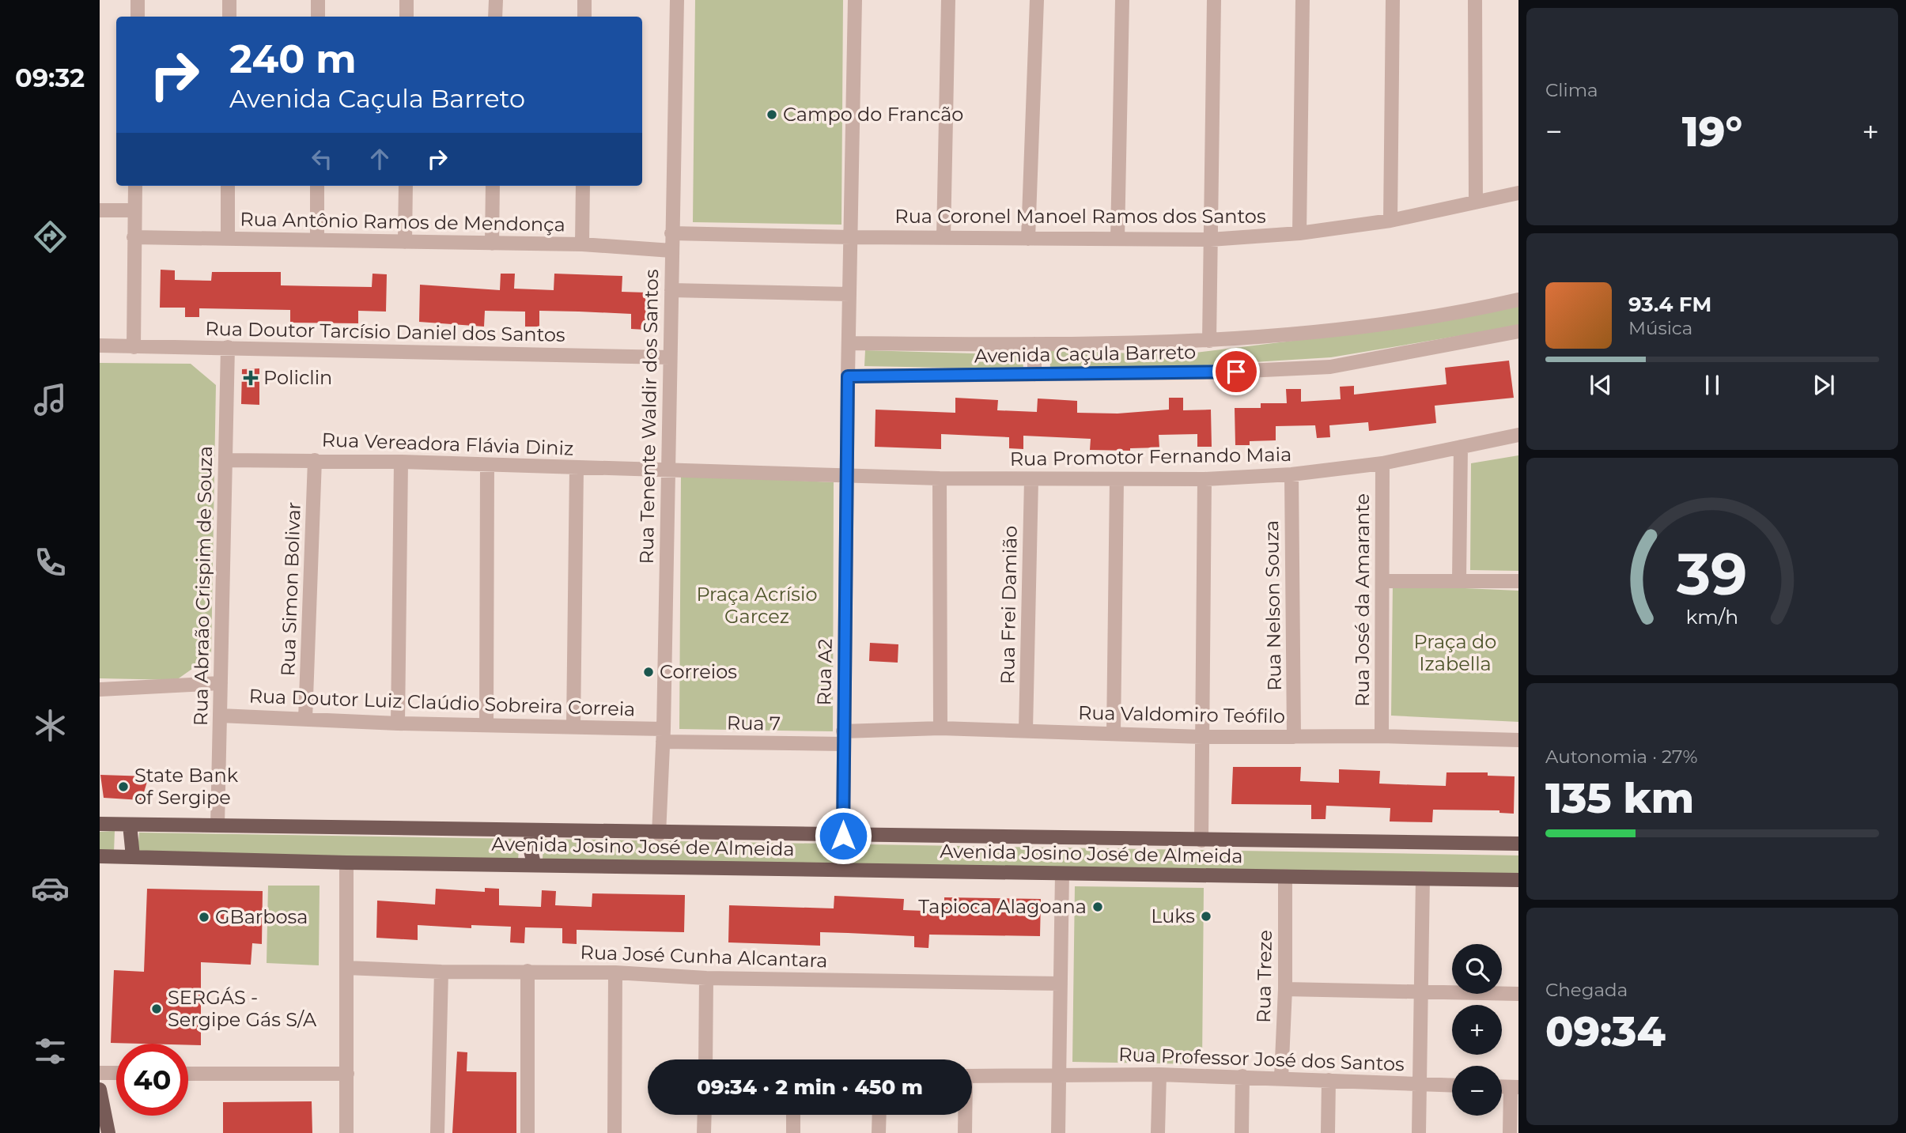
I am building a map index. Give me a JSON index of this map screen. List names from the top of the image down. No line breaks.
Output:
{"streets":{"main road":["Avenida Josino José de Almeida"],"street":["Rua Coronel Manoel Ramos dos Santos","Rua Antônio Ramos de Mendonça","Rua Doutor Tarcísio Daniel dos Santos","Avenida Caçula Barreto","Rua Tenente Waldir dos Santos","Rua Vereadora Flávia Diniz","Rua Promotor Fernando Maia","Rua Abraão Crispim de Souza","Rua Simon Bolivar","Rua José da Amarante","Rua Frei Damião","Rua Nelson Souza","Rua A2","Rua Doutor Luiz Claúdio Sobreira Correia","Rua Valdomiro Teófilo","Rua 7","Rua José Cunha Alcantara","Rua Treze","Rua Professor José dos Santos"]},"crossings":[["Rua Coronel Manoel Ramos dos Santos","Rua Tenente Waldir dos Santos"],["Rua Coronel Manoel Ramos dos Santos","Rua A2"],["Rua Antônio Ramos de Mendonça","Rua Tenente Waldir dos Santos"],["Rua Doutor Tarcísio Daniel dos Santos","Rua Tenente Waldir dos Santos"],["Rua Doutor Tarcísio Daniel dos Santos","Rua Abraão Crispim de Souza"],["Avenida Caçula Barreto","Rua A2"],["Rua Tenente Waldir dos Santos","Rua Vereadora Flávia Diniz"],["Rua Tenente Waldir dos Santos","Rua Doutor Luiz Claúdio Sobreira Correia"],["Rua Tenente Waldir dos Santos","Rua 7"],["Rua Tenente Waldir dos Santos","Avenida Josino José de Almeida"],["Rua Vereadora Flávia Diniz","Rua Promotor Fernando Maia"],["Rua Vereadora Flávia Diniz","Rua Abraão Crispim de Souza"],["Rua Vereadora Flávia Diniz","Rua Simon Bolivar"],["Rua Vereadora Flávia Diniz","Rua A2"],["Rua Promotor Fernando Maia","Rua José da Amarante"],["Rua Promotor Fernando Maia","Rua Frei Damião"],["Rua Promotor Fernando Maia","Rua Nelson Souza"],["Rua Promotor Fernando Maia","Rua A2"],["Rua Abraão Crispim de Souza","Rua Doutor Luiz Claúdio Sobreira Correia"],["Rua Abraão Crispim de Souza","Avenida Josino José de Almeida"],["Rua Simon Bolivar","Rua Doutor Luiz Claúdio Sobreira Correia"],["Rua José da Amarante","Rua Valdomiro Teófilo"],["Rua Frei Damião","Rua Valdomiro Teófilo"],["Rua Nelson Souza","Rua Valdomiro Teófilo"],["Rua A2","Rua Valdomiro Teófilo"],["Rua A2","Rua 7"],["Rua A2","Avenida Josino José de Almeida"],["Rua Doutor Luiz Claúdio Sobreira Correia","Rua 7"],["Rua Valdomiro Teófilo","Rua 7"],["Avenida Josino José de Almeida","Rua Treze"],["Rua Treze","Rua Professor José dos Santos"]],"parks":["Praça Acrísio Garcez","Praça do Izabella"],"places":{"other":["Campo do Francão","Correios","State Bank of Sergipe","Tapioca Alagoana","Luks","GBarbosa","SERGÁS - Sergipe Gás S/A"],"health":["Policlin"]},"page":{"tabs":"09:32","tile":["Clima",["Autonomia · 27%","135 km"],["Chegada","09:34"]],"turn":["240 m","Avenida Caçula Barreto"],"heat":["−","19°","+"],"song":["93.4 FM","Música"],"map_buttons":["+","−"],"limit":"40","trip":"09:34 · 2 min · 450 m","gauge":["39","km/h"]}}
